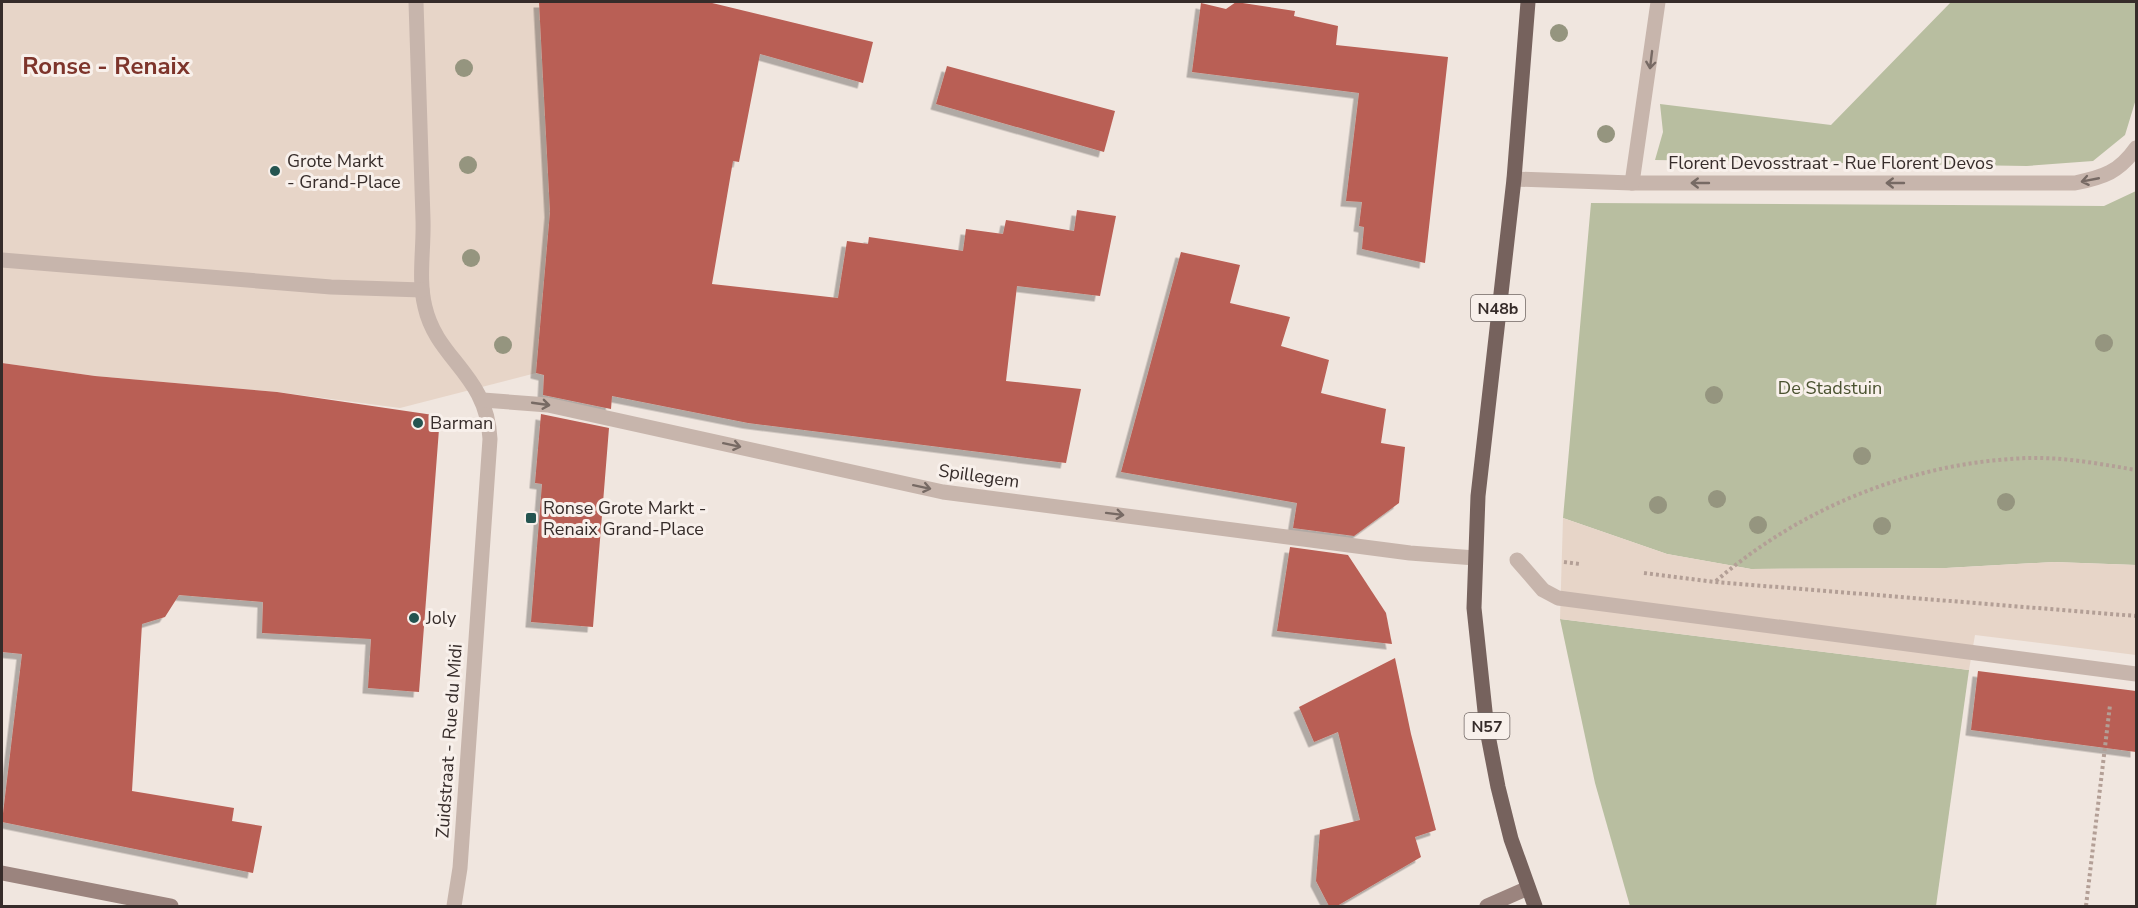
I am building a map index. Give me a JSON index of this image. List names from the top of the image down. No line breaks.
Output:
{"streets":{"main road":["N48b","N57"],"street":["Florent Devosstraat - Rue Florent Devos","Spillegem","Zuidstraat - Rue du Midi"]},"crossings":[["Florent Devosstraat - Rue Florent Devos","N48b"],["N48b","Spillegem"],["N48b","N57"],["Spillegem","N57"],["Spillegem","Zuidstraat - Rue du Midi"]],"one_way":["Florent Devosstraat - Rue Florent Devos","Spillegem"],"districts":["Ronse - Renaix"],"parks":["De Stadstuin"],"places":{"other":["Grote Markt - Grand-Place","Barman","Joly"],"transit":["Ronse Grote Markt - Renaix Grand-Place"]}}
